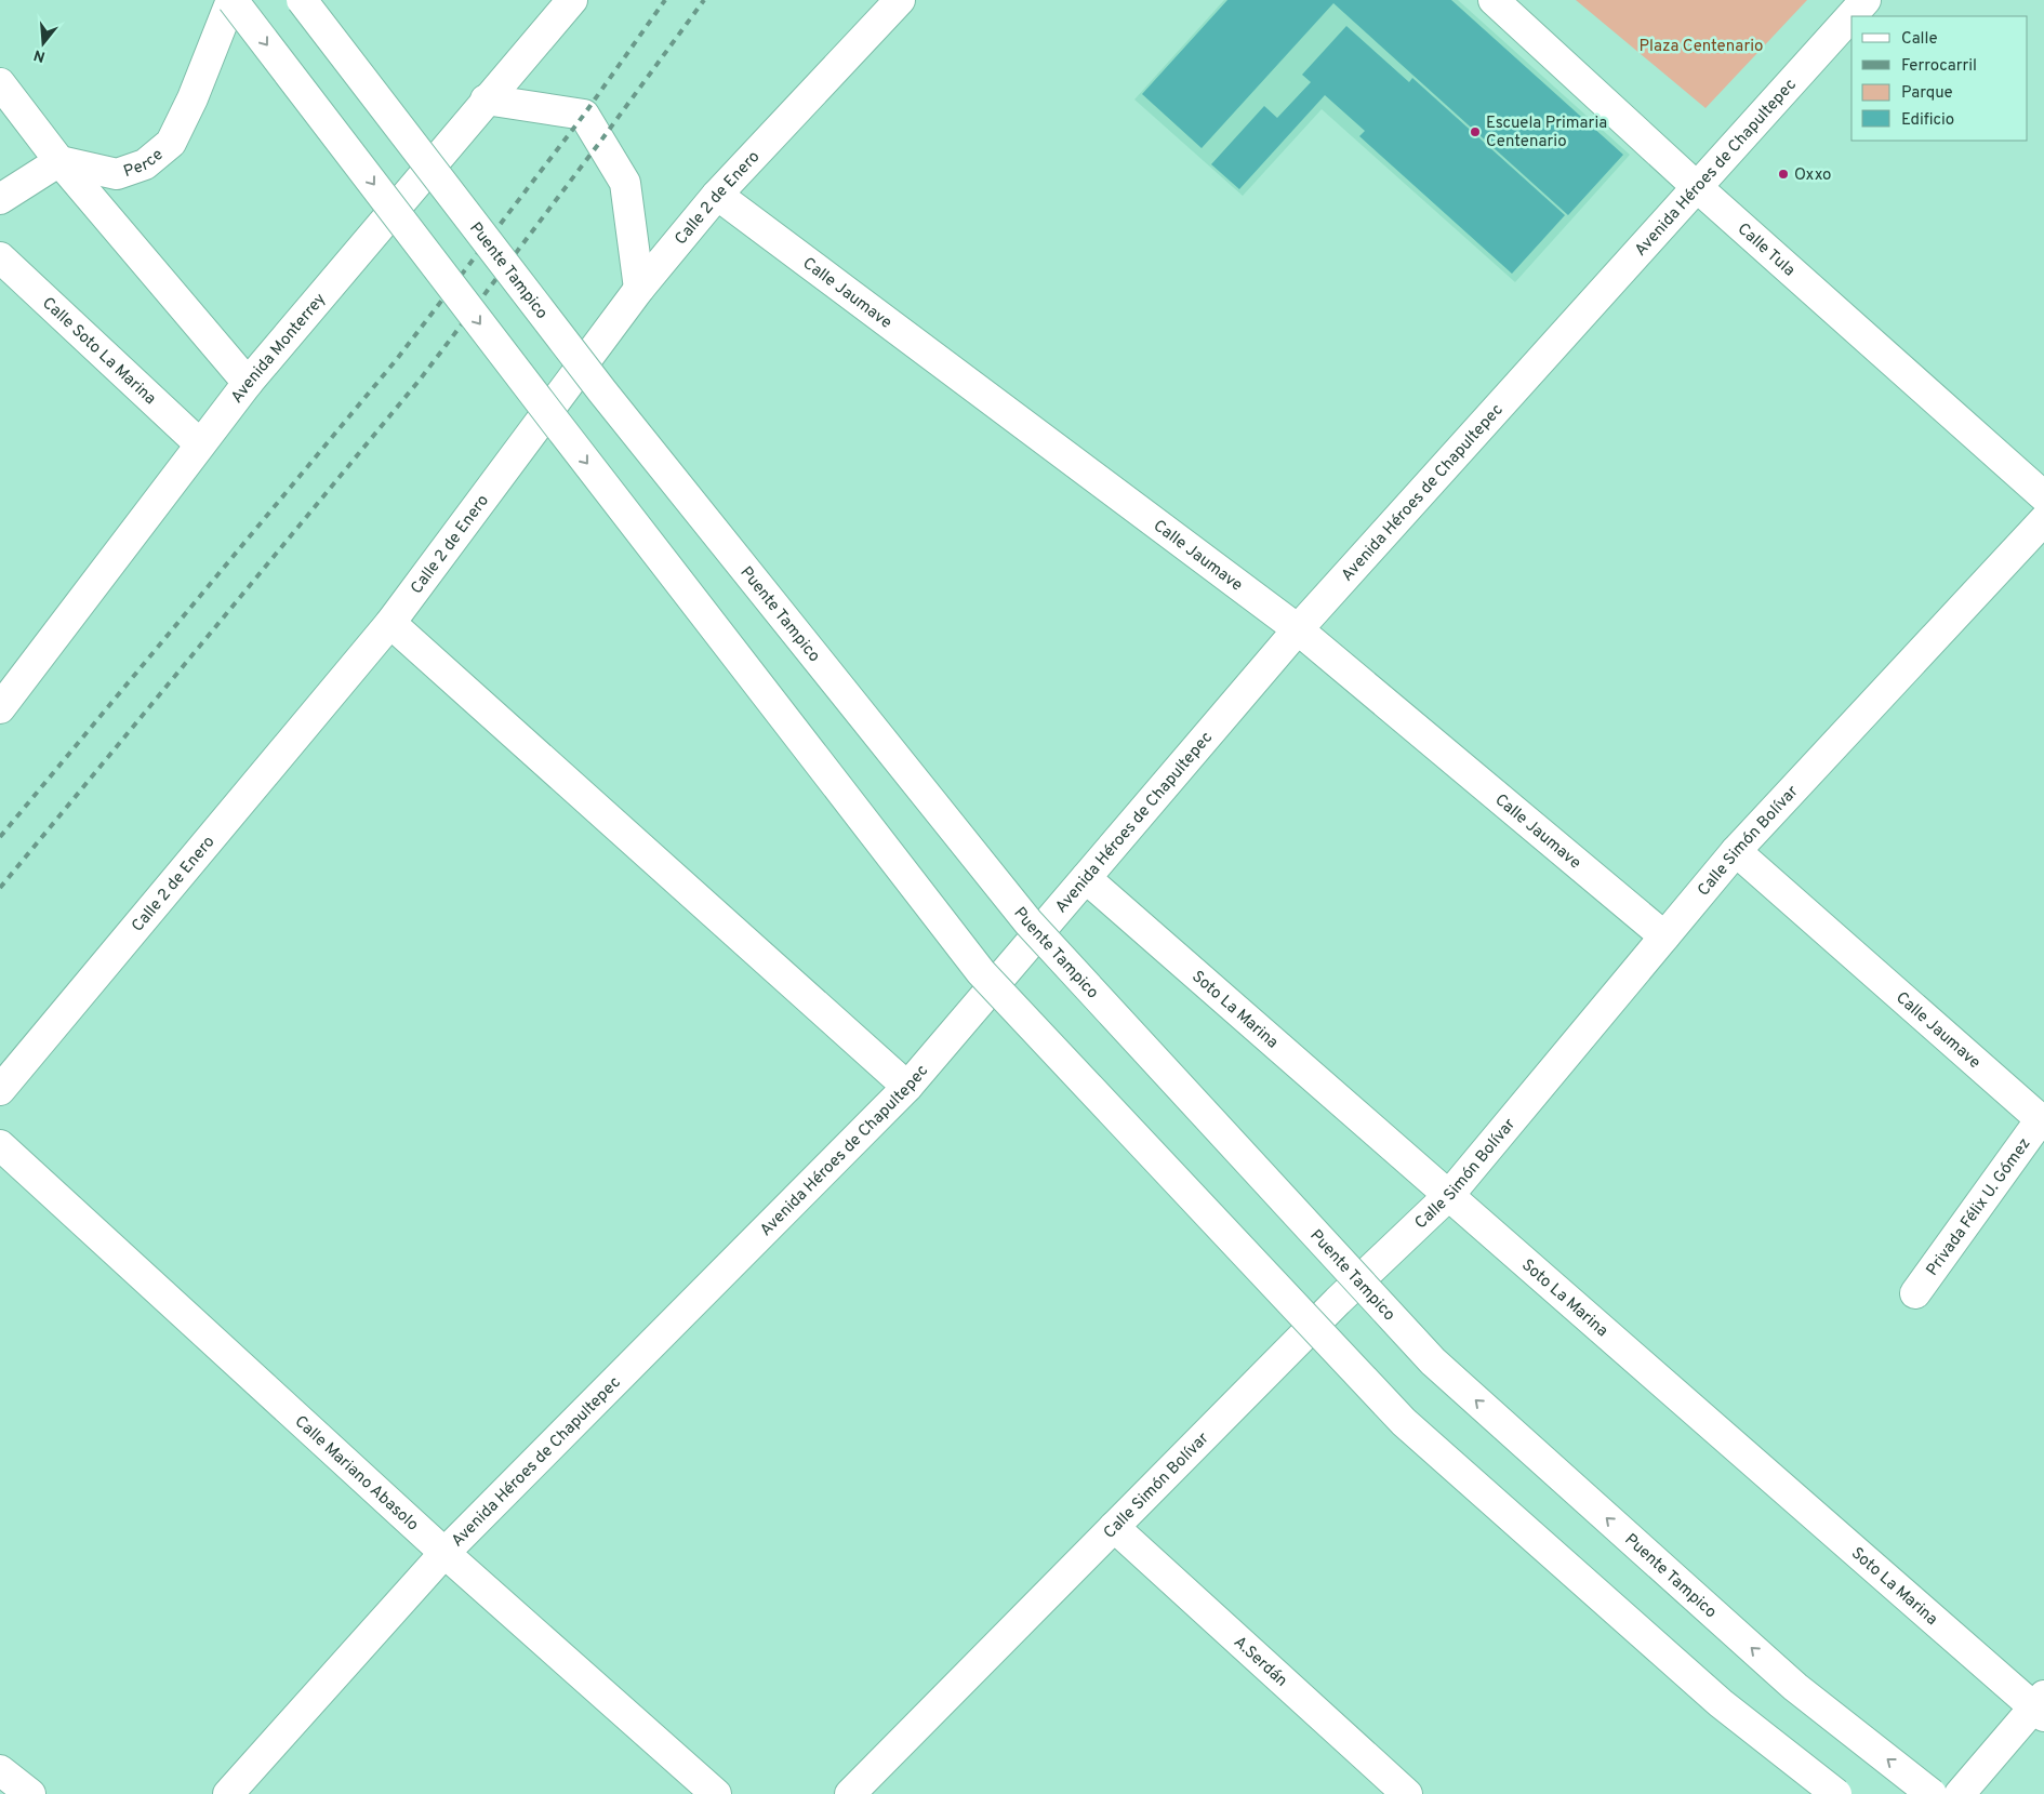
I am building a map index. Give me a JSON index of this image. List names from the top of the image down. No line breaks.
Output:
{"streets":{"main road":["Perce","Avenida Héroes de Chapultepec","Calle 2 de Enero","Calle Tula","Puente Tampico","Calle Jaumave","Avenida Monterrey","Calle Soto La Marina","Calle Simón Bolívar","Soto La Marina","Privada Félix U. Gómez","Calle Mariano Abasolo","A.Serdán"]},"crossings":[["Avenida Héroes de Chapultepec","Calle Tula"],["Avenida Héroes de Chapultepec","Calle Jaumave"],["Avenida Héroes de Chapultepec","Soto La Marina"],["Avenida Héroes de Chapultepec","Calle Mariano Abasolo"],["Calle 2 de Enero","Calle Jaumave"],["Calle Jaumave","Calle Simón Bolívar"],["Calle Jaumave","Privada Félix U. Gómez"],["Avenida Monterrey","Calle Soto La Marina"],["Calle Simón Bolívar","Soto La Marina"],["Calle Simón Bolívar","A.Serdán"]],"parks":["Plaza Centenario"],"places":["Escuela Primaria Centenario","Oxxo"],"legend":["Calle","Ferrocarril","Parque","Edificio"],"north":"bottom"}
